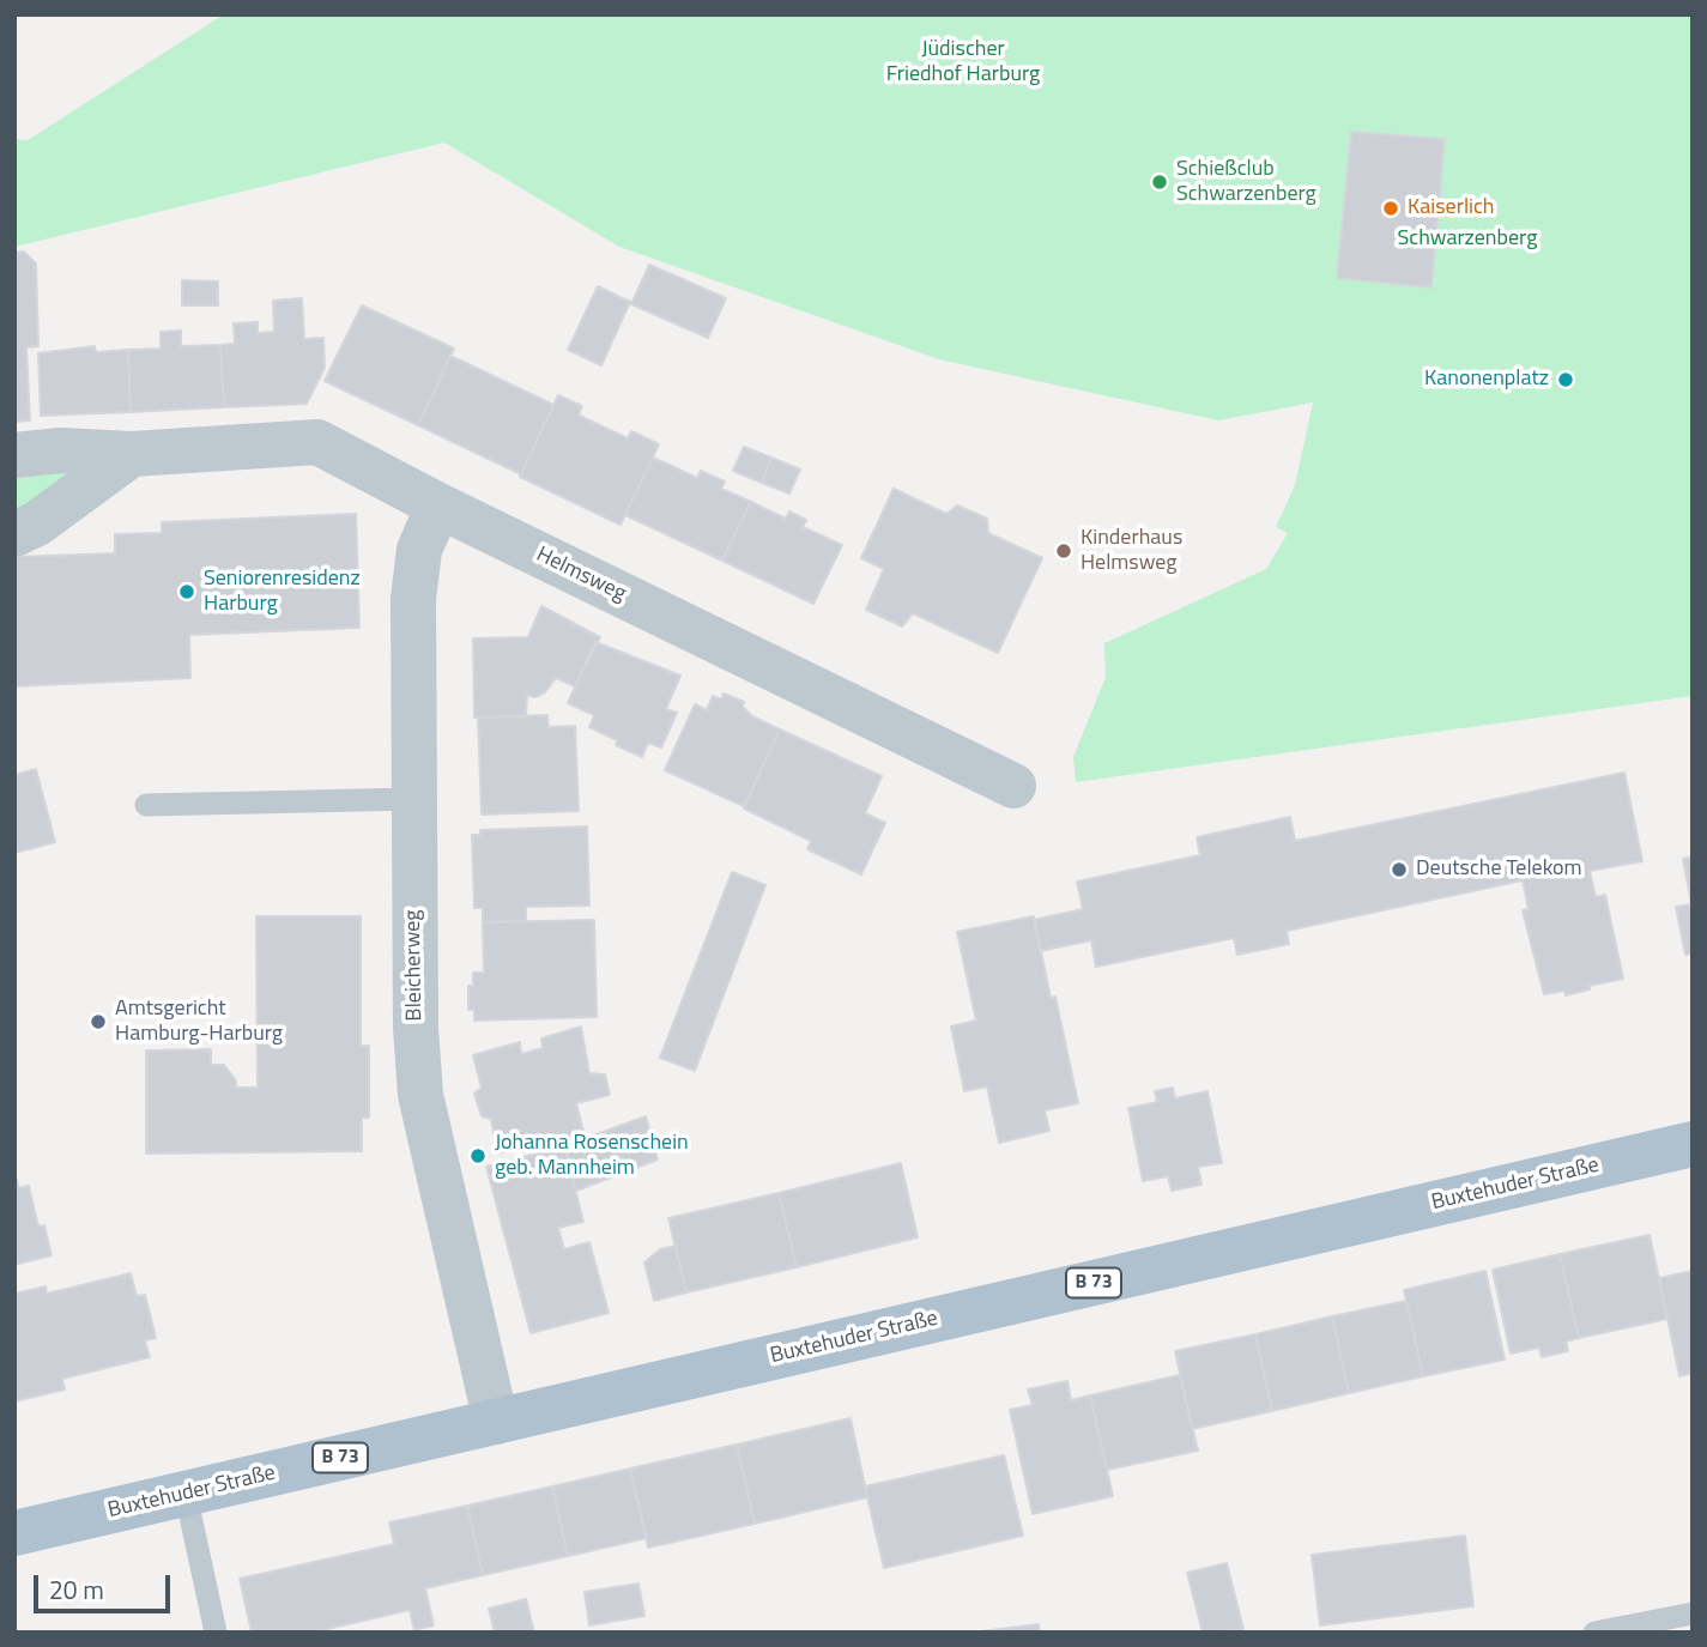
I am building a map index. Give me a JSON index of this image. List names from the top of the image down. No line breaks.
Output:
{"streets":{"main road":["Buxtehuder Straße","B 73"],"street":["Helmsweg","Bleicherweg"]},"crossings":[["Helmsweg","Bleicherweg"],["Bleicherweg","Buxtehuder Straße"]],"parks":["Jüdischer Friedhof Harburg","Schwarzenberg"],"places":["Schießclub Schwarzenberg","Kaiserlich","Kanonenplatz","Kinderhaus Helmsweg","Seniorenresidenz Harburg","Deutsche Telekom","Amtsgericht Hamburg-Harburg","Johanna Rosenschein geb. Mannheim"],"scale_bar":"20 m"}
